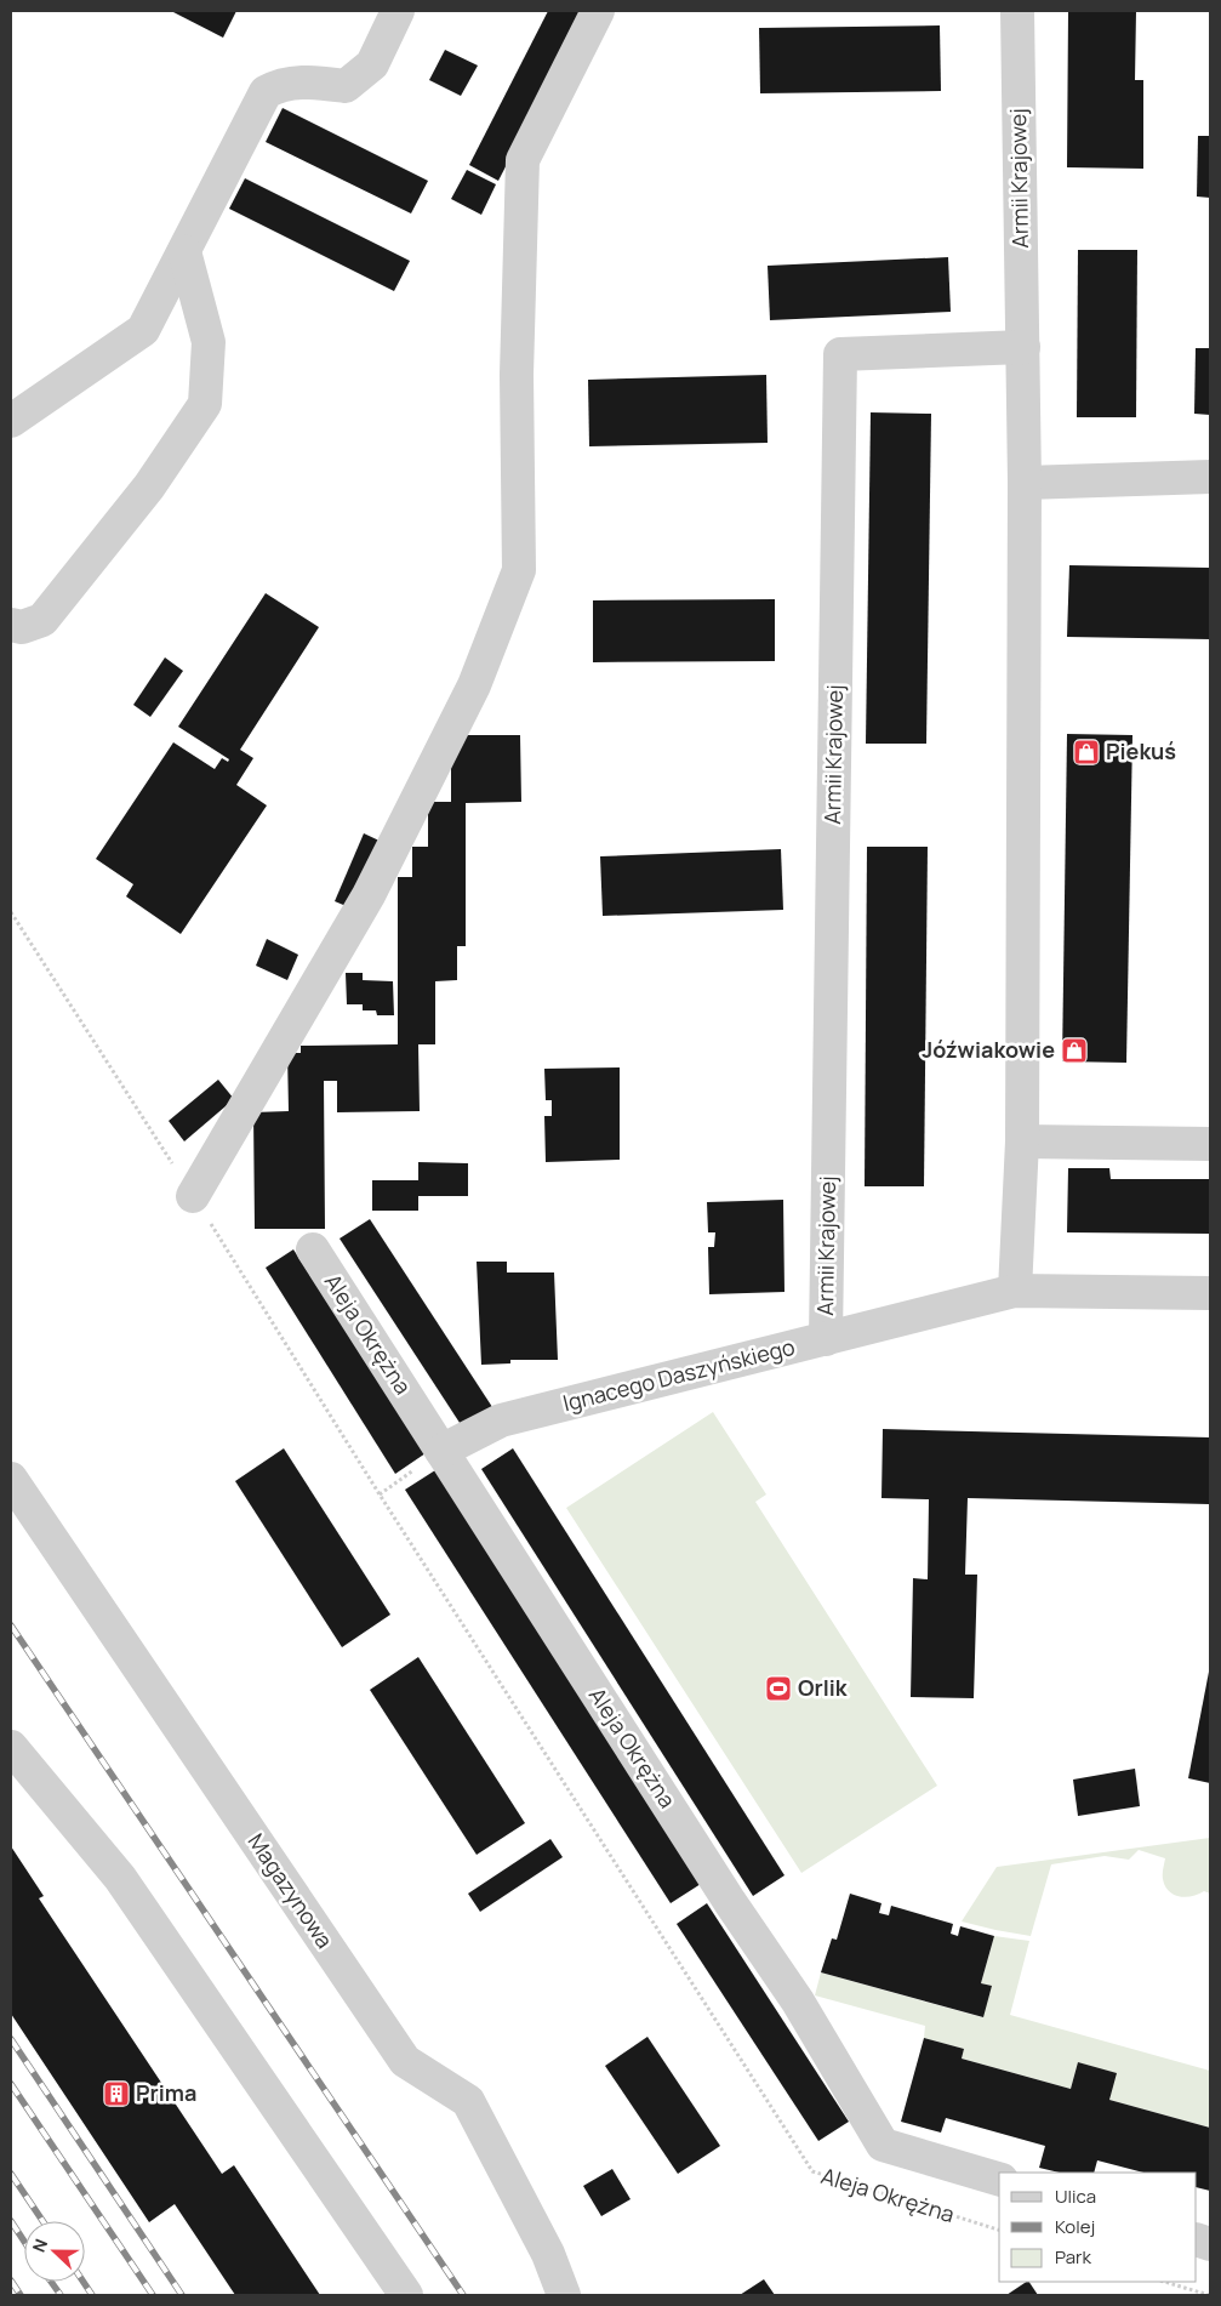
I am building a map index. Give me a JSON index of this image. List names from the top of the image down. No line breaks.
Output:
{"streets":{"street":["Armii Krajowej","Aleja Okrężna","Ignacego Daszyńskiego","Magazynowa"]},"crossings":[["Armii Krajowej","Ignacego Daszyńskiego"],["Aleja Okrężna","Ignacego Daszyńskiego"]],"places":{"shop":["Piekuś","Jóźwiakowie"],"sports":["Orlik"],"building":["Prima"]},"legend":["Ulica","Kolej","Park"],"north":"left"}
